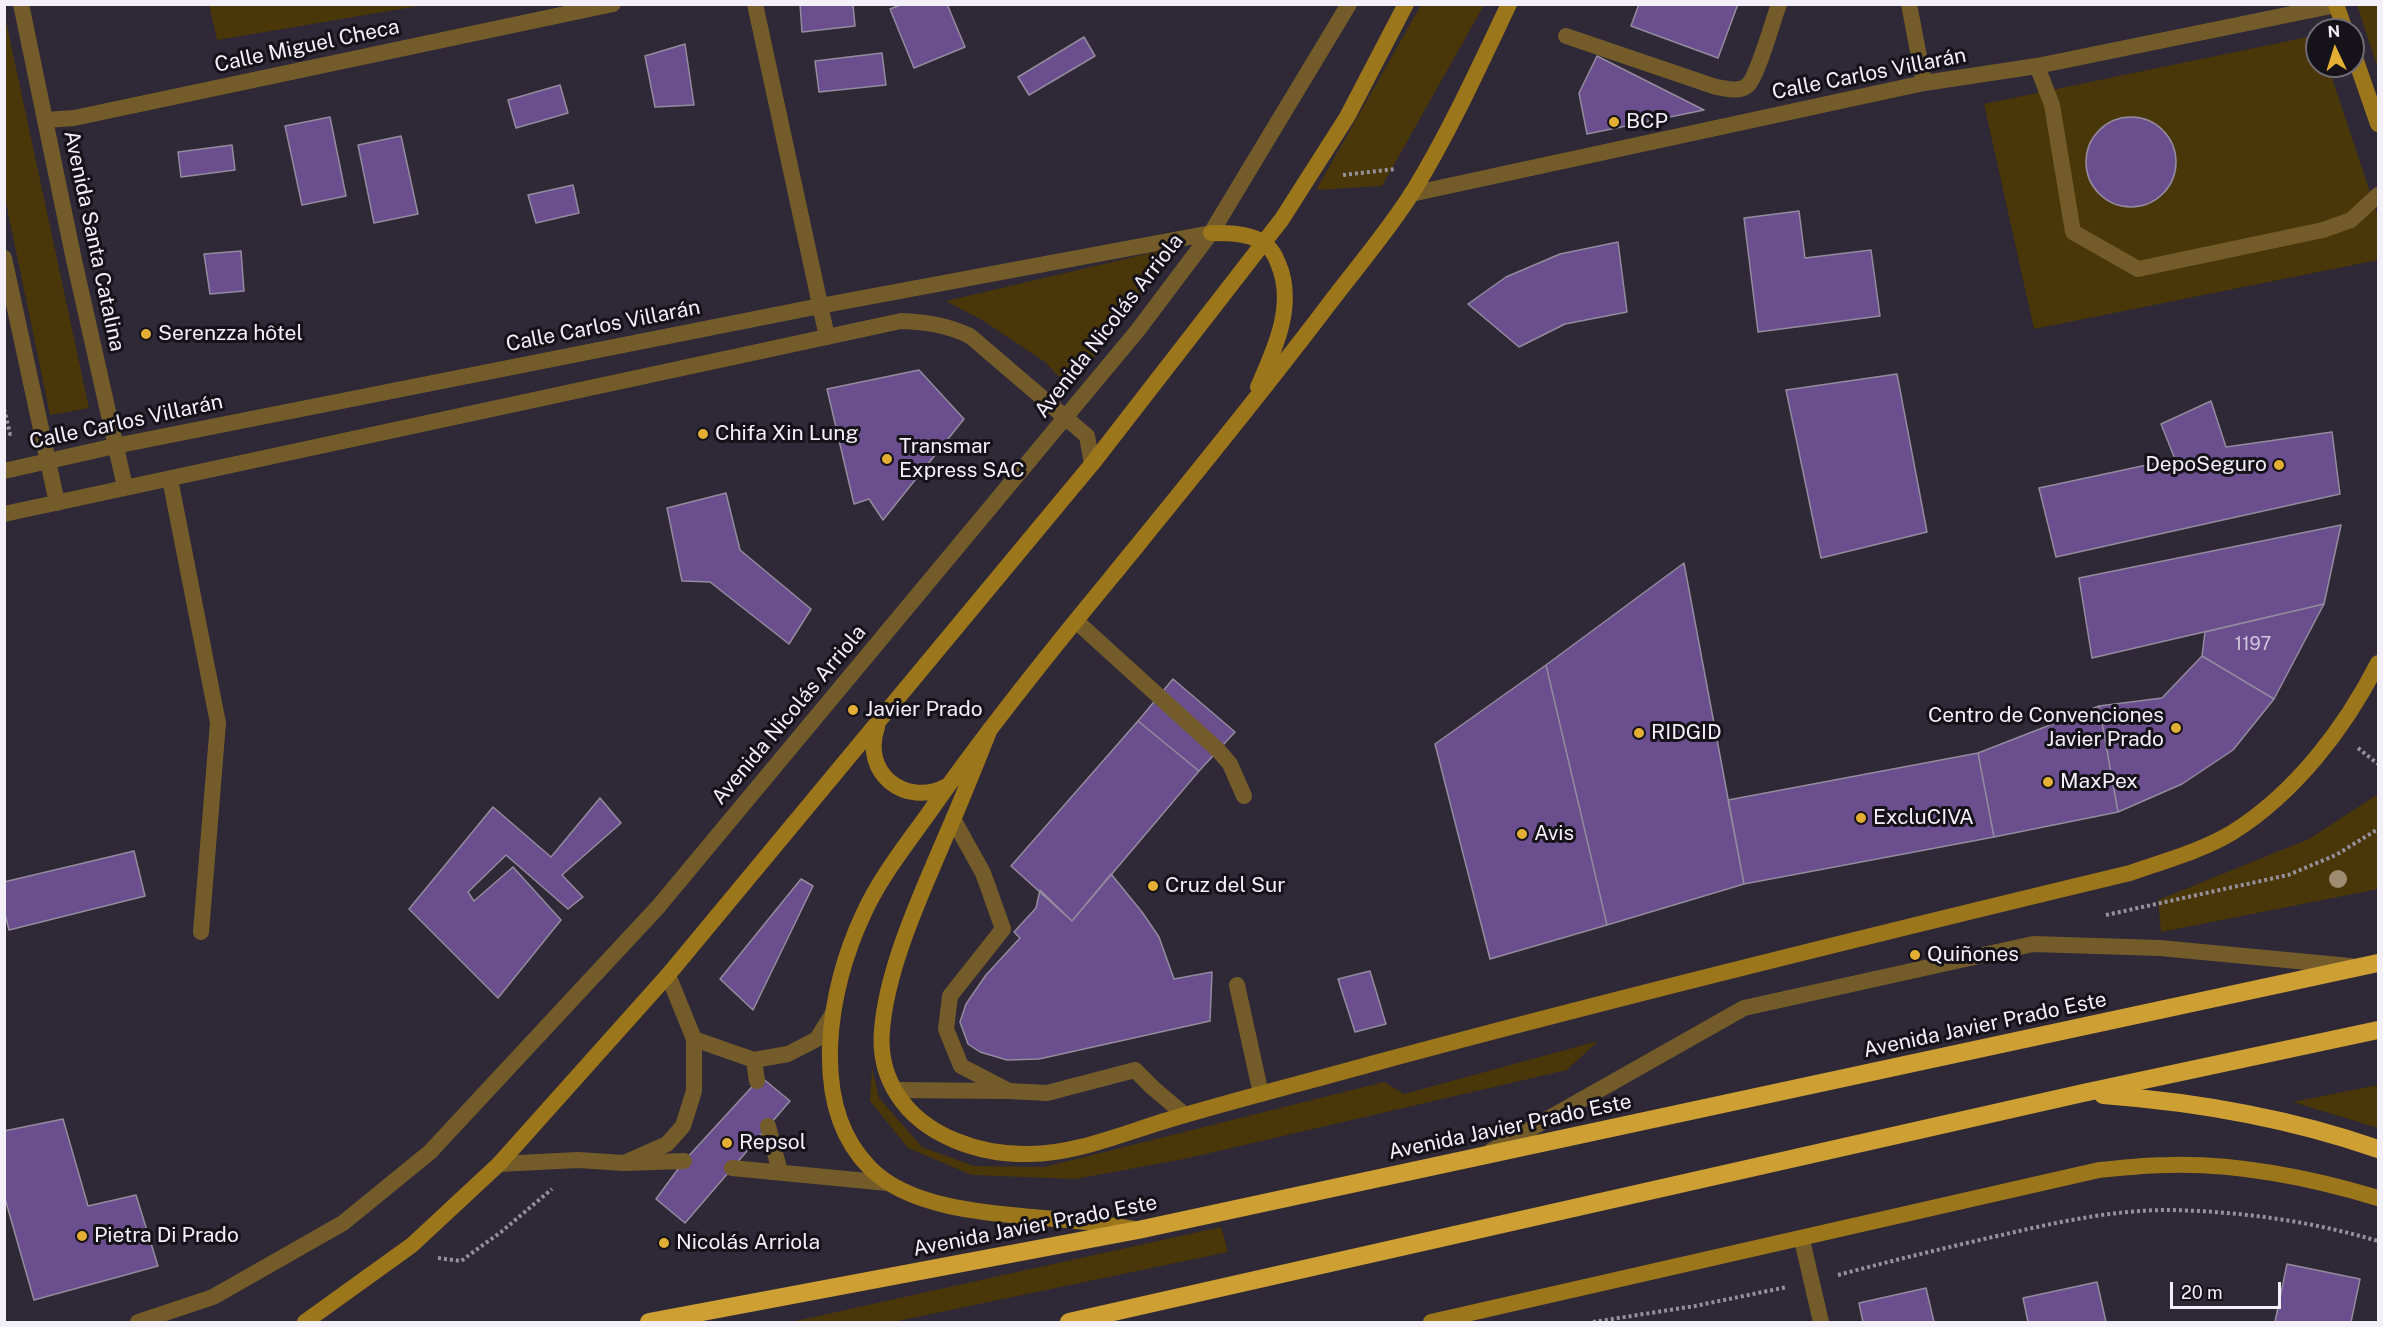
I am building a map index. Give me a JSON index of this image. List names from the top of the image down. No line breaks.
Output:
{"streets":{"highway":["Avenida Javier Prado Este"],"street":["Calle Miguel Checa","Calle Carlos Villarán","Avenida Santa Catalina","Avenida Nicolás Arriola"]},"crossings":[["Calle Miguel Checa","Avenida Santa Catalina"],["Calle Carlos Villarán","Avenida Santa Catalina"],["Calle Carlos Villarán","Avenida Nicolás Arriola"]],"places":["BCP","Serenzza hôtel","Chifa Xin Lung","Transmar Express SAC","DepoSeguro","Javier Prado","Centro de Convenciones Javier Prado","RIDGID","MaxPex","ExcluCIVA","Avis","Cruz del Sur","Quiñones","Repsol","Pietra Di Prado","Nicolás Arriola"],"house_numbers":["1197"],"scale_bar":"20 m","north":"top"}
